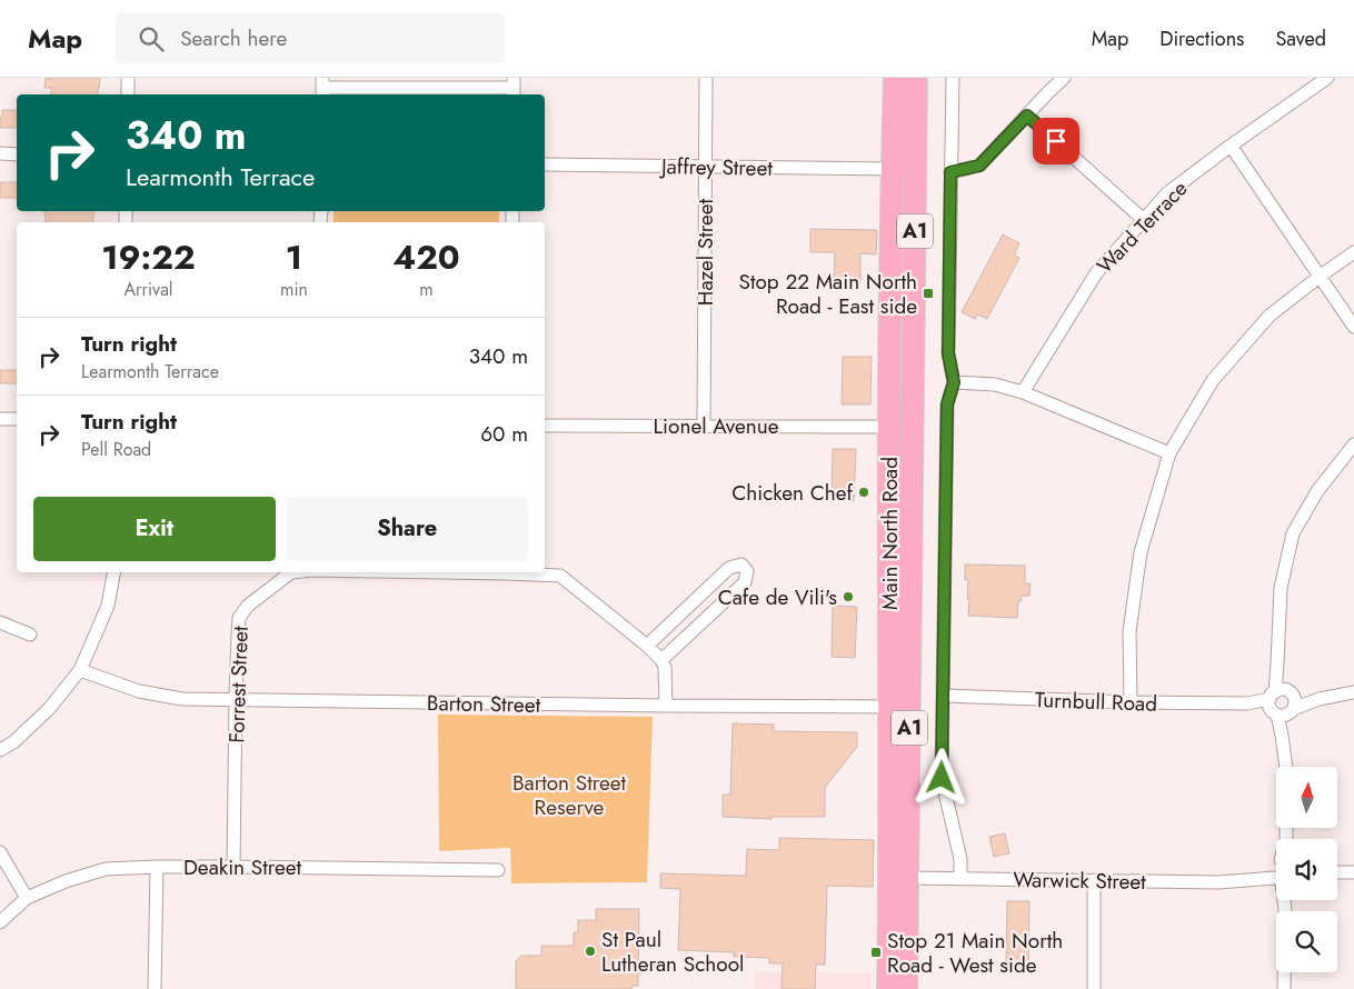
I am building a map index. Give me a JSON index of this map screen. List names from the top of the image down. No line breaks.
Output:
{"streets":{"highway":["A1","Main North Road"],"street":["Jaffrey Street","Ward Terrace","Hazel Street","Lionel Avenue","Forrest Street","Turnbull Road","Barton Street","Deakin Street","Warwick Street"]},"crossings":[["Jaffrey Street","Hazel Street"],["Jaffrey Street","Main North Road"],["Hazel Street","Lionel Avenue"],["Lionel Avenue","Main North Road"],["Main North Road","Barton Street"],["Main North Road","Warwick Street"],["Forrest Street","Barton Street"],["Forrest Street","Deakin Street"]],"parks":["Barton Street Reserve"],"places":{"transit":["Stop 22 Main North Road - East side","Stop 21 Main North Road - West side"],"other":["Chicken Chef","Cafe de Vili's","St Paul Lutheran School"]},"north":"top","page":{"header":"Map","search":"Search here","nav":["Map","Directions","Saved"],"turn":["340 m","Learmonth Terrace"],"eta":["19:22","Arrival","1","min","420","m"],"list":[{"name":"Turn right","note":"Learmonth Terrace","value":"340 m"},{"name":"Turn right","note":"Pell Road","value":"60 m"}],"buttons":["Exit","Share"]}}
